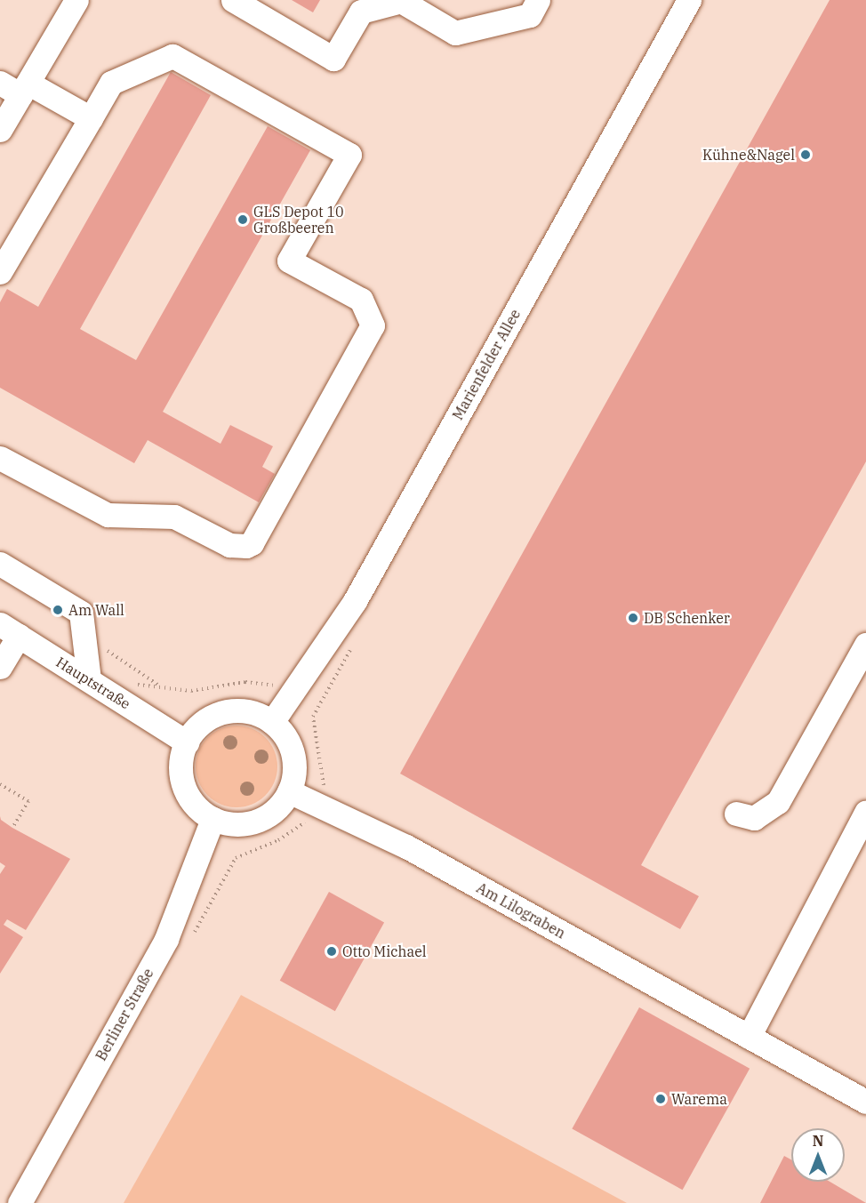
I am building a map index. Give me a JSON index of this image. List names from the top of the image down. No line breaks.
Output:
{"streets":{"street":["Marienfelder Allee","Hauptstraße","Am Lilograben","Berliner Straße"]},"crossings":[["Marienfelder Allee","Hauptstraße"],["Marienfelder Allee","Am Lilograben"],["Marienfelder Allee","Berliner Straße"],["Hauptstraße","Am Lilograben"],["Hauptstraße","Berliner Straße"],["Am Lilograben","Berliner Straße"]],"places":["Kühne&Nagel","GLS Depot 10 Großbeeren","Am Wall","DB Schenker","Otto Michael","Warema"],"north":"top"}
